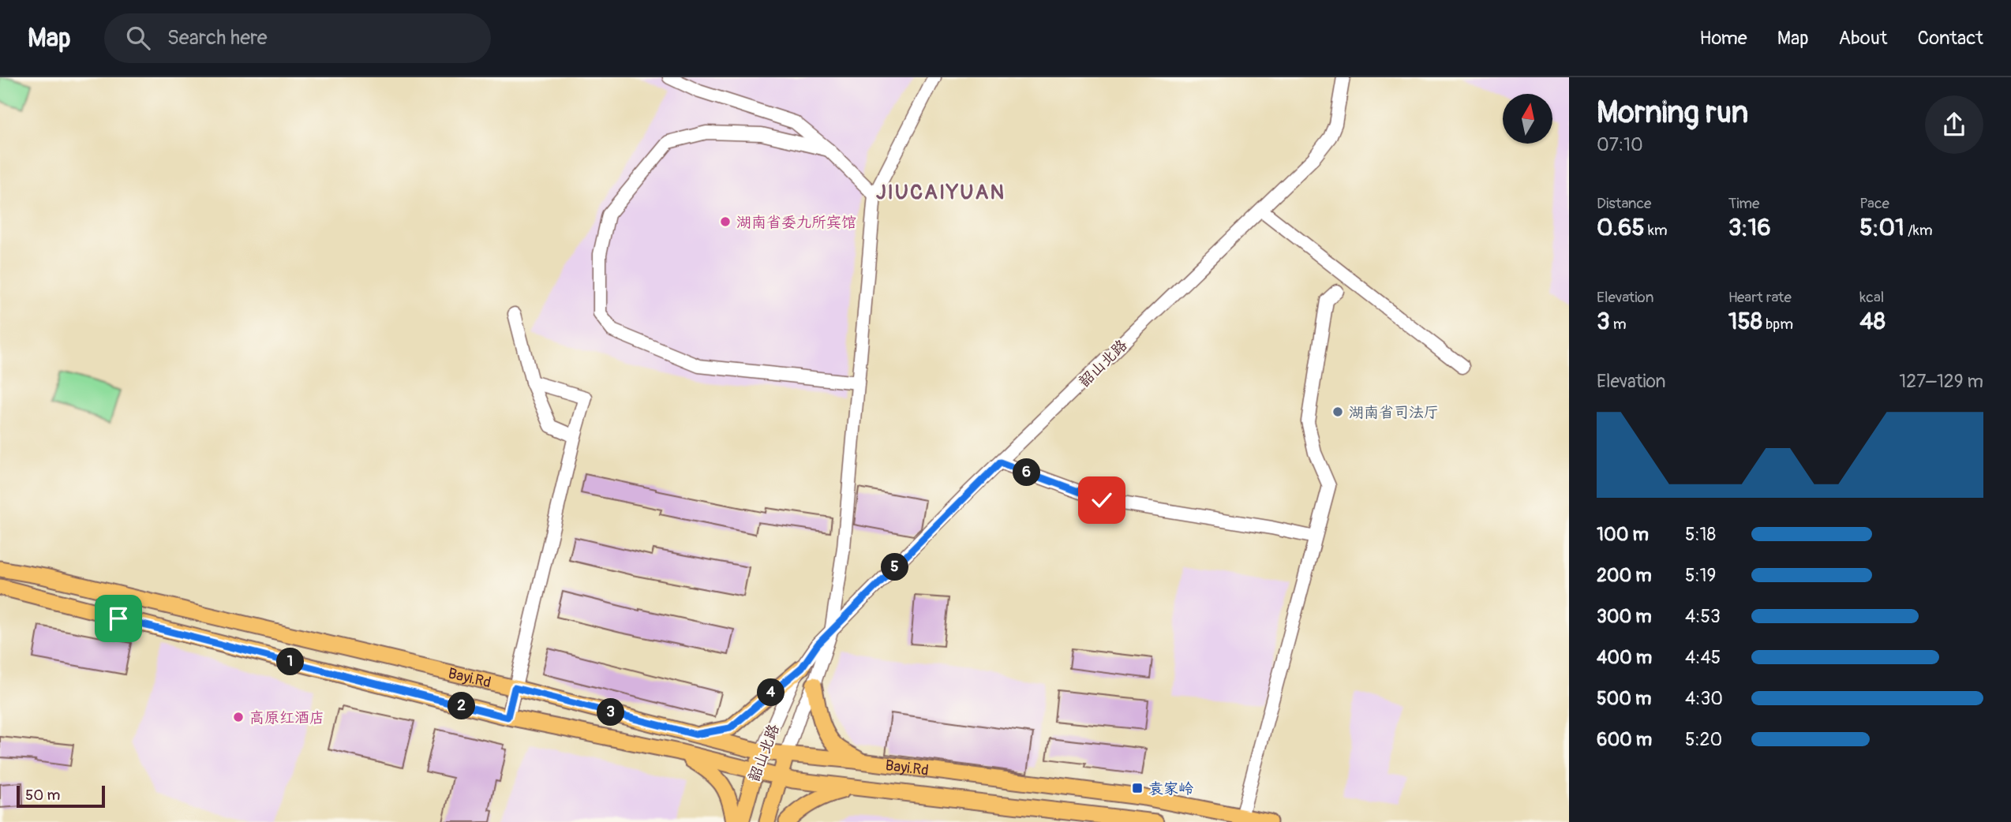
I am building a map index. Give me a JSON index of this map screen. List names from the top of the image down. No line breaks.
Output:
{"streets":{"main road":["韶山北路","Bayi.Rd"]},"crossings":[["韶山北路","Bayi.Rd"]],"districts":["JIUCAIYUAN"],"places":{"other":["湖南省委九所宾馆","湖南省司法厅","高原红酒店"],"transit":["袁家岭"]},"scale_bar":"50 m","north":"top","page":{"header":"Map","search":"Search here","nav":["Home","Map","About","Contact"],"heading":["Morning run","07:10"],"stats":[["Distance","0.65 km"],["Time","3:16"],["Pace","5:01 /km"],["Elevation","3 m"],["Heart rate","158 bpm"],["kcal","48"]],"chart":["Elevation","127–129 m"],"pins":["6","5","1","4","2","3"],"list":[{"name":"100 m","note":"5:18"},{"name":"200 m","note":"5:19"},{"name":"300 m","note":"4:53"},{"name":"400 m","note":"4:45"},{"name":"500 m","note":"4:30"},{"name":"600 m","note":"5:20"}],"scale":"50 m"}}
